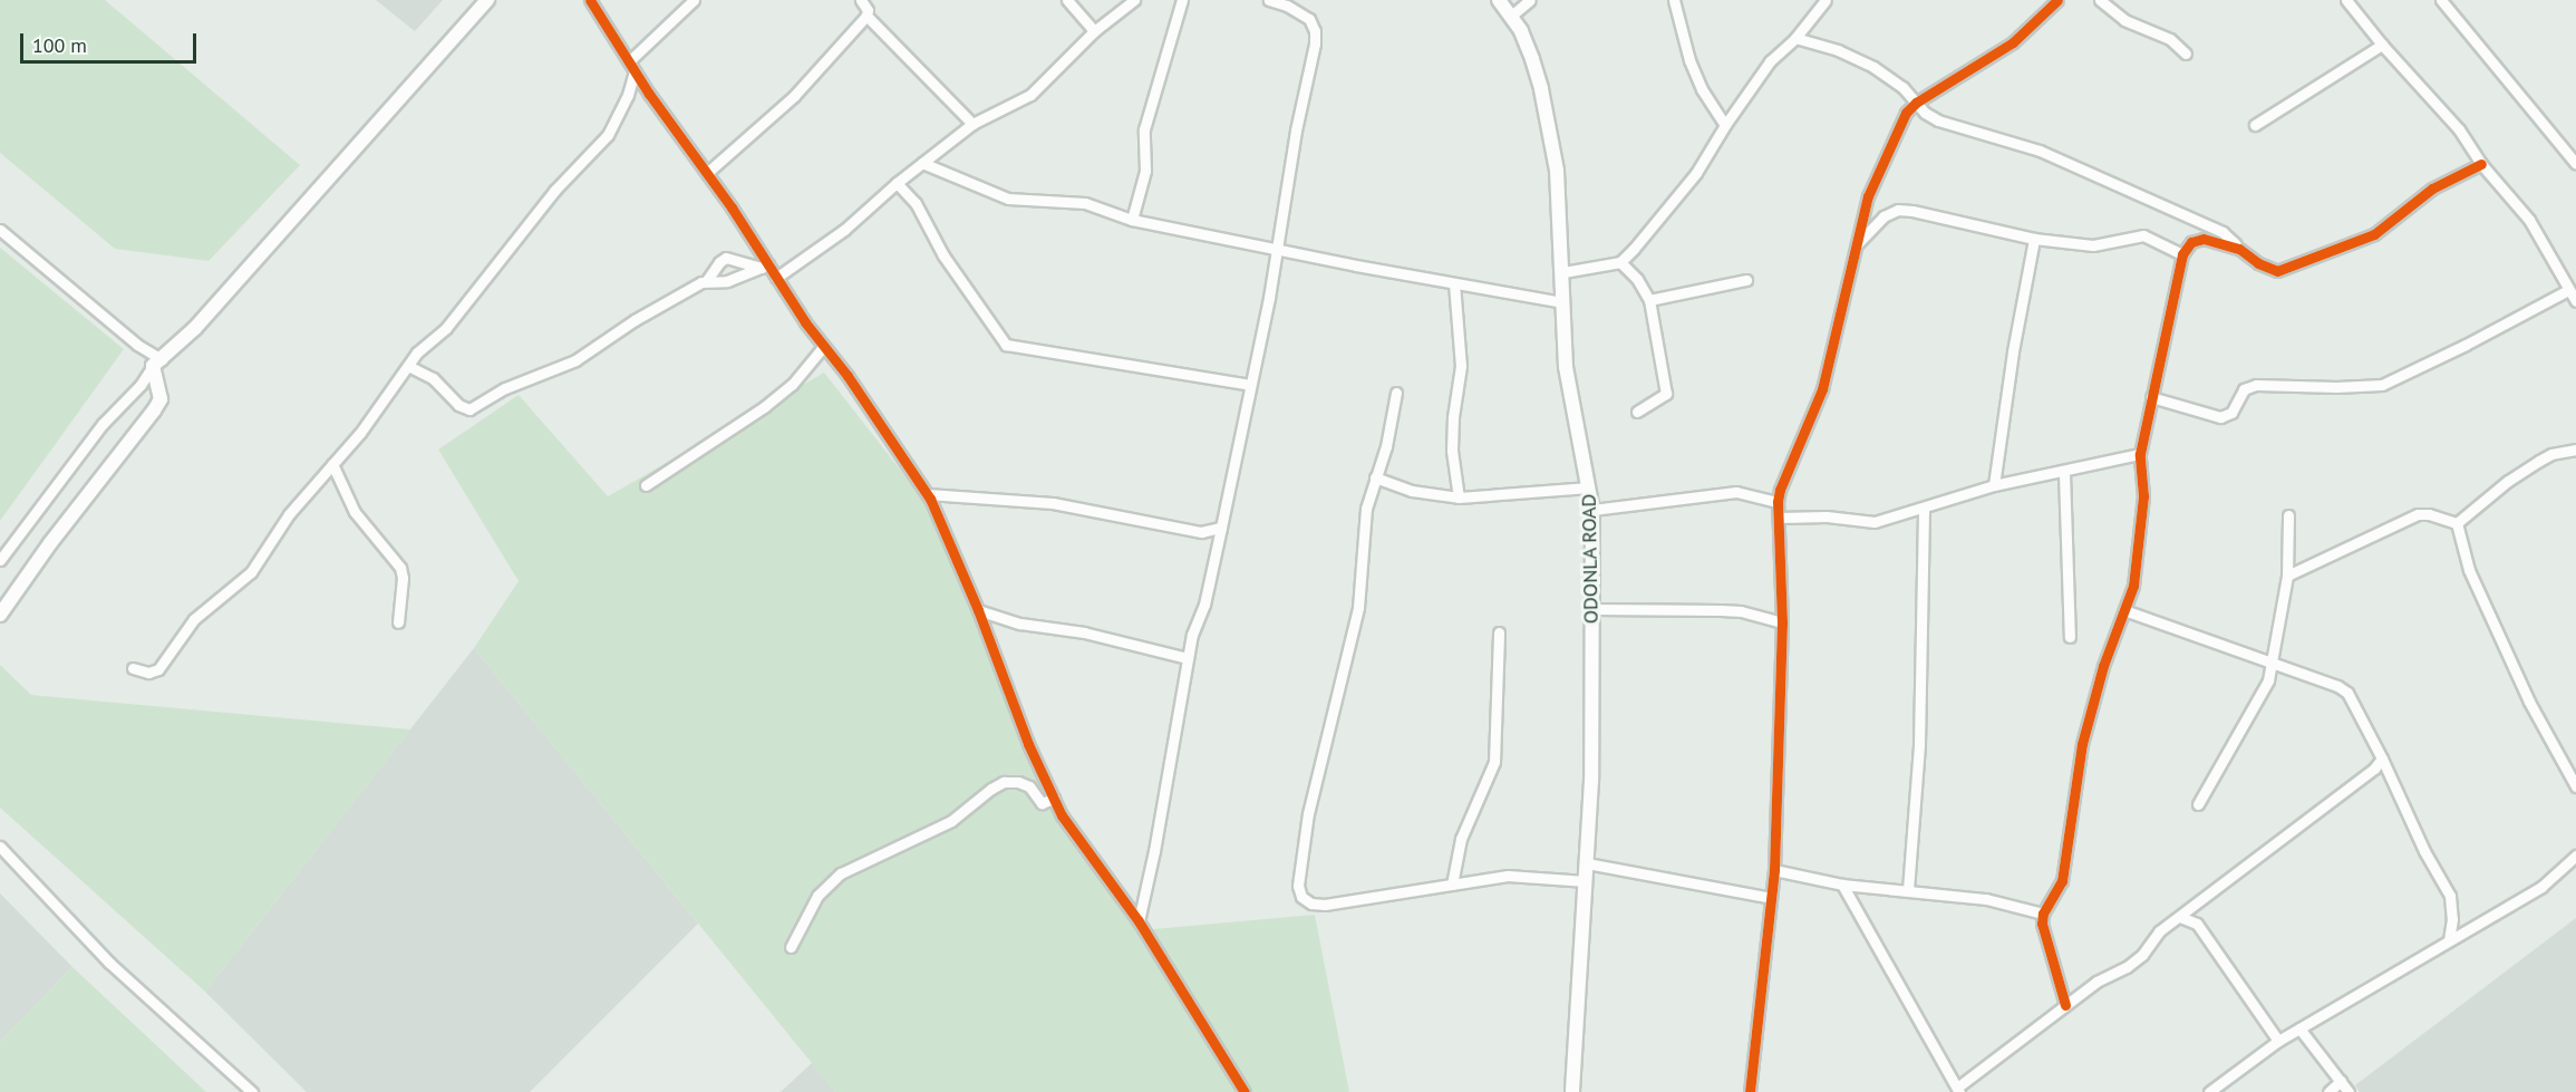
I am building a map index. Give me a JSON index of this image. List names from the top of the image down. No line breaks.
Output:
{"streets":{"street":["ODONLA ROAD"]},"scale_bar":"100 m"}
